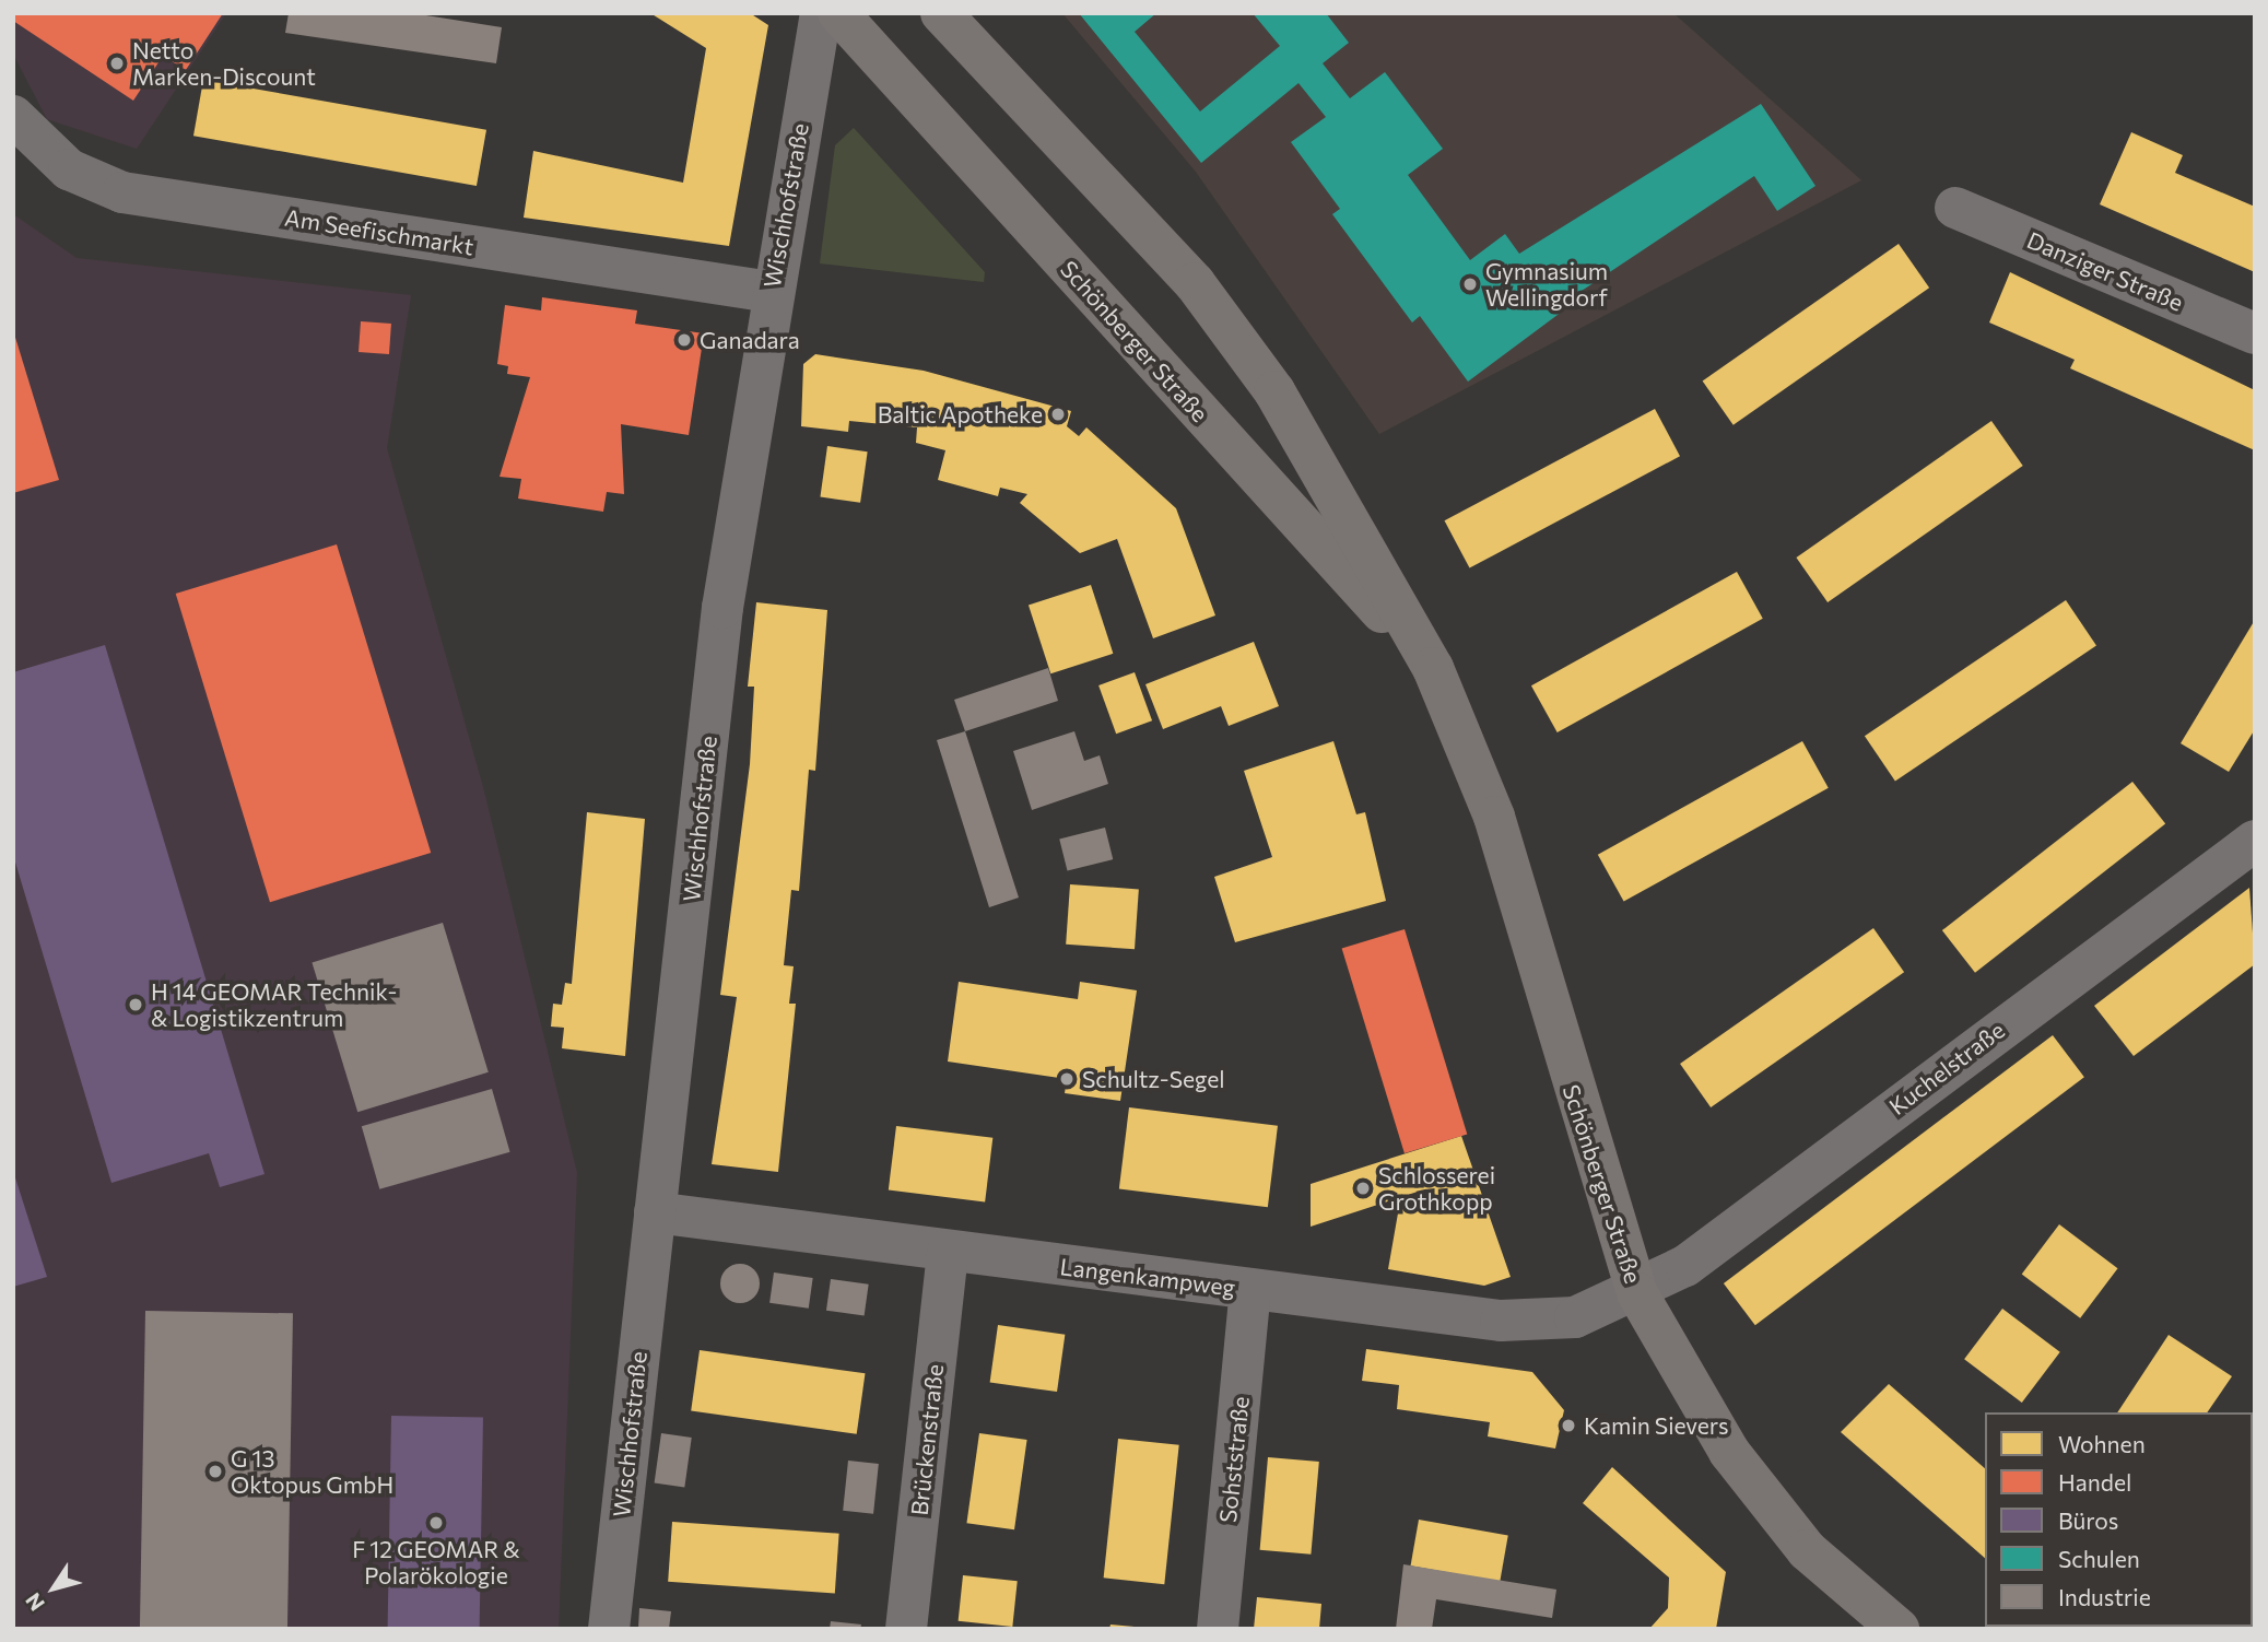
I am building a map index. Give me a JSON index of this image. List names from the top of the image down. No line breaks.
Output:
{"streets":{"main road":["Schönberger Straße"],"street":["Wischhofstraße","Am Seefischmarkt","Danziger Straße","Kuchelstraße","Langenkampweg","Brückenstraße","Sohststraße"]},"crossings":[["Wischhofstraße","Am Seefischmarkt"],["Wischhofstraße","Langenkampweg"],["Schönberger Straße","Kuchelstraße"],["Schönberger Straße","Langenkampweg"],["Kuchelstraße","Langenkampweg"],["Langenkampweg","Brückenstraße"],["Langenkampweg","Sohststraße"]],"places":["Netto Marken-Discount","Gymnasium Wellingdorf","Ganadara","Baltic Apotheke","H 14 GEOMAR Technik- & Logistikzentrum","Schultz-Segel","Schlosserei Grothkopp","Kamin Sievers","G 13 Oktopus GmbH","F 12 GEOMAR & Polarökologie"],"legend":["Wohnen","Handel","Büros","Schulen","Industrie"],"north":"bottom left"}
